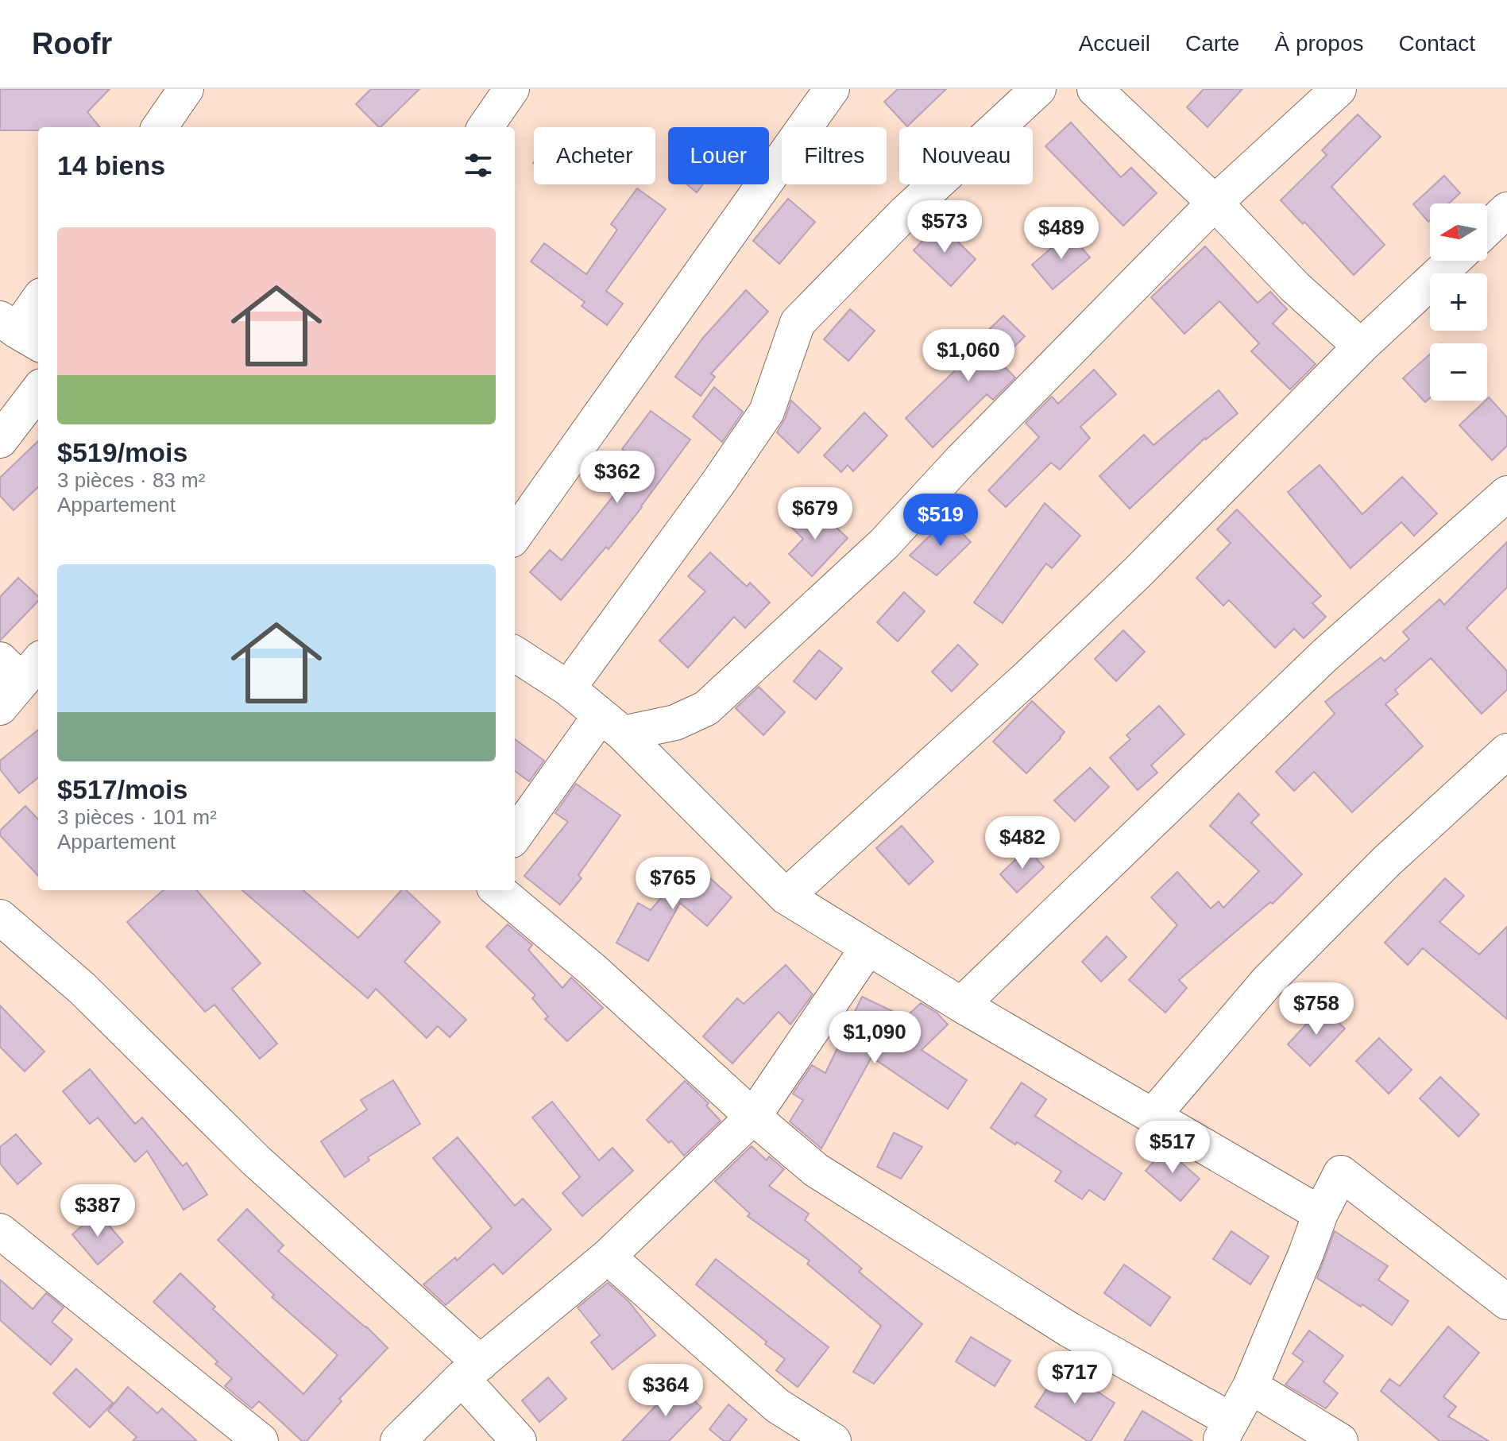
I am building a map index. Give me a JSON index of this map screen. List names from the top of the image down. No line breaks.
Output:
{"north":"left","page":{"header":"Roofr","nav":["Accueil","Carte","À propos","Contact"],"chip":["Acheter","Louer","Filtres","Nouveau"],"heading":"14 biens","price":["$573","$489","$1,060","$362","$679","$519","$482","$765","$758","$1,090","$517","$387","$717","$364"],"map_buttons":["+","−"],"list":[{"name":"$519/mois","note":"3 pièces · 83 m² · Appartement"},{"name":"$517/mois","note":"3 pièces · 101 m² · Appartement"}]}}
